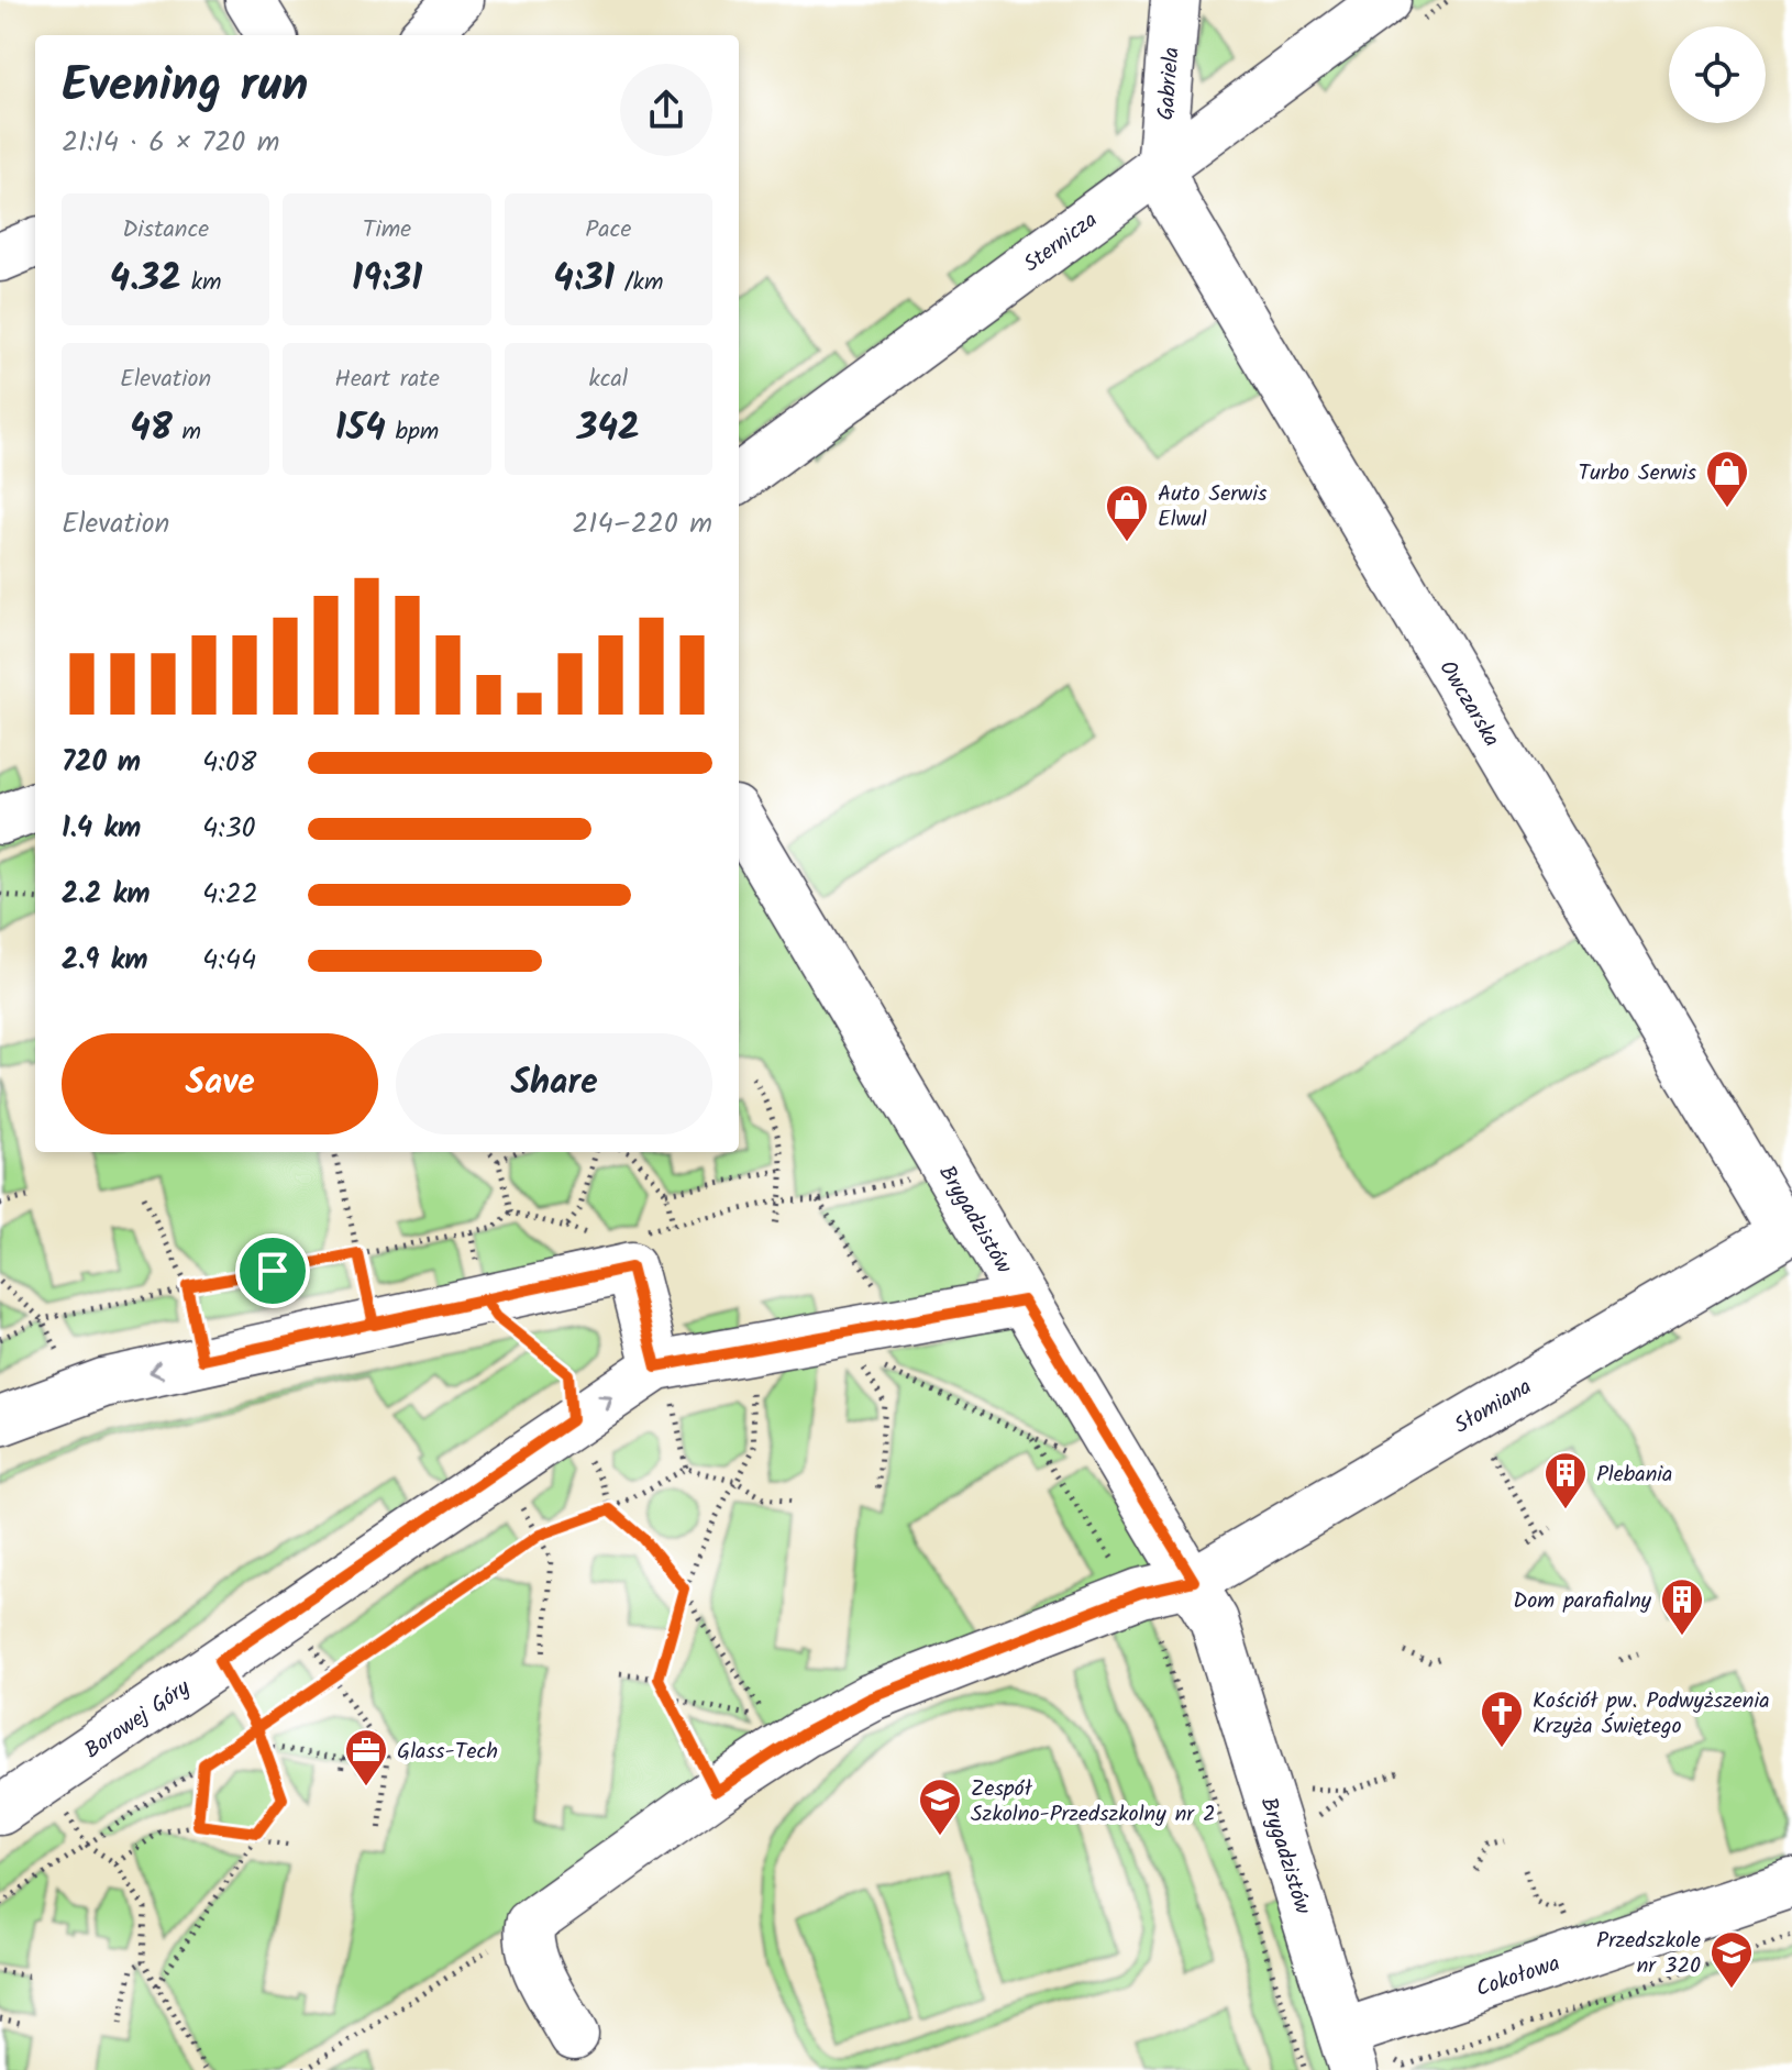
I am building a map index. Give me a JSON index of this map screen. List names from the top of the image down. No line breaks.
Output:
{"streets":{"street":["Gabriela","Sternicza","Owczarska","Brygadzistów","Słomiana","Borowej Góry","Cokołowa"]},"crossings":[["Gabriela","Sternicza"],["Gabriela","Owczarska"],["Sternicza","Owczarska"],["Owczarska","Słomiana"],["Brygadzistów","Słomiana"],["Brygadzistów","Cokołowa"]],"places":{"shop":["Turbo Serwis","Auto Serwis Elwul"],"building":["Plebania","Dom parafialny"],"church":["Kościół pw. Podwyższenia Krzyża Świętego"],"office":["Glass-Tech"],"school or university":["Zespół Szkolno-Przedszkolny nr 2","Przedszkole nr 320"]},"page":{"heading":["Evening run","21:14 · 6 × 720 m"],"stats":[["Distance","4.32 km"],["Time","19:31"],["Pace","4:31 /km"],["Elevation","48 m"],["Heart rate","154 bpm"],["kcal","342"]],"chart":["Elevation","214–220 m"],"list":[{"name":"720 m","note":"4:08"},{"name":"1.4 km","note":"4:30"},{"name":"2.2 km","note":"4:22"},{"name":"2.9 km","note":"4:44"}],"buttons":["Save","Share"]}}
